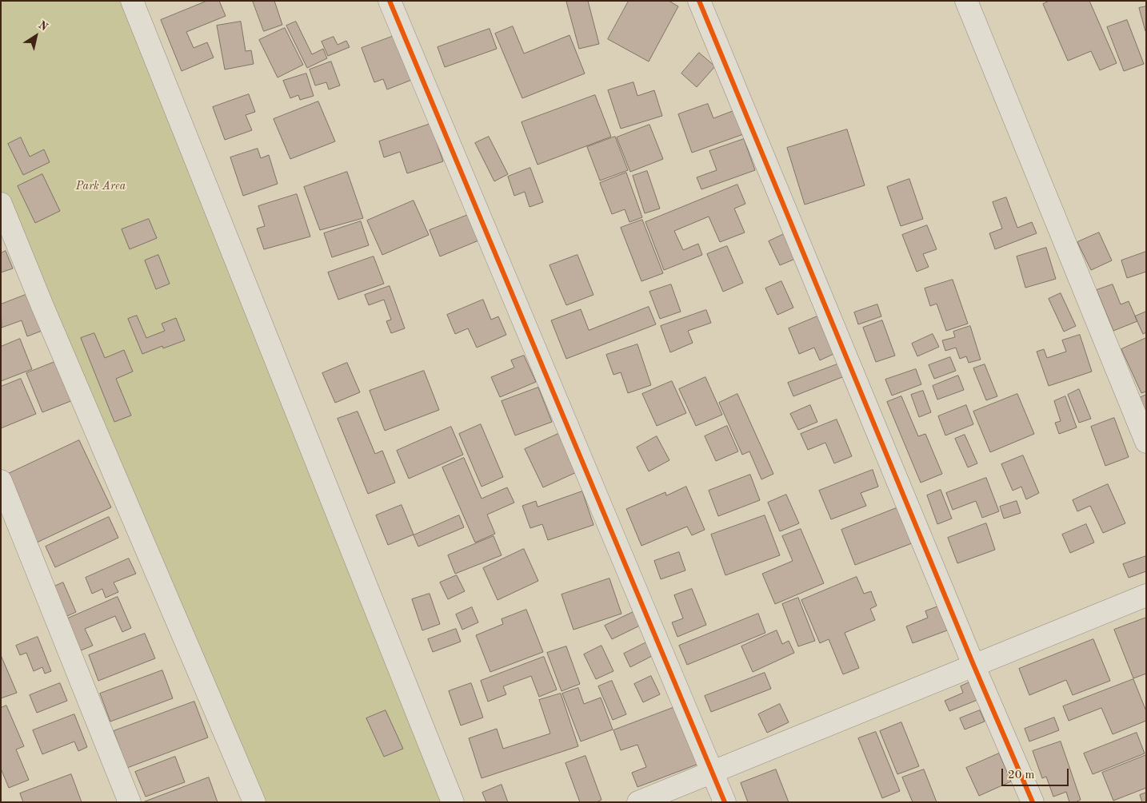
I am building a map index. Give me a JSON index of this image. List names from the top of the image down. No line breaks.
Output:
{"parks":["Park Area"],"scale_bar":"20 m","north":"top right"}
